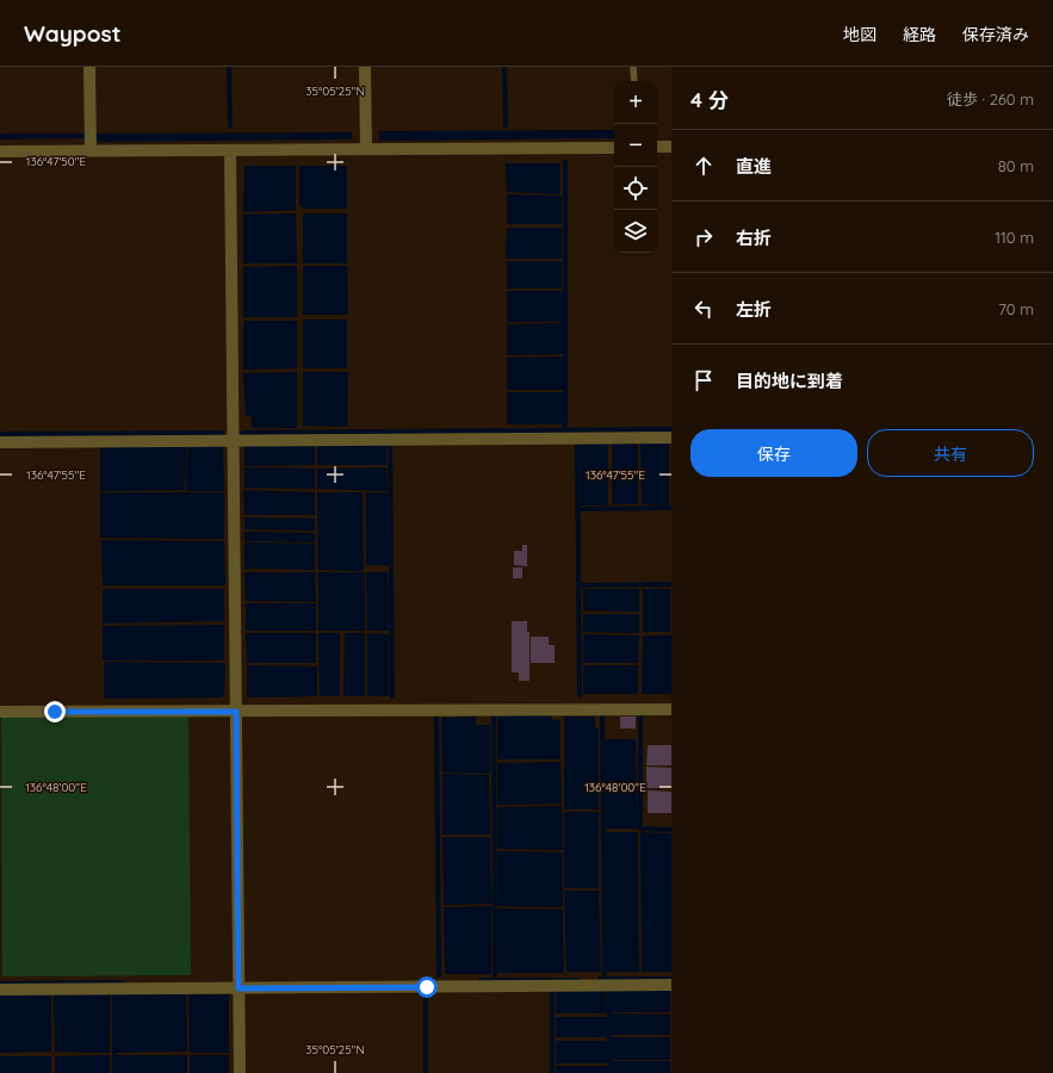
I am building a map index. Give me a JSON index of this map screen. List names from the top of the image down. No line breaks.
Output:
{"page":{"header":"Waypost","nav":["地図","経路","保存済み"],"heading":["4 分","徒歩 · 260 m"],"map_buttons":["+","−"],"list":[["直進","80 m"],["右折","110 m"],["左折","70 m"],"目的地に到着"],"buttons":["保存","共有"]},"coordinates":["35°05'25\"N","136°47'50\"E","136°47'55\"E","136°48'00\"E"]}
